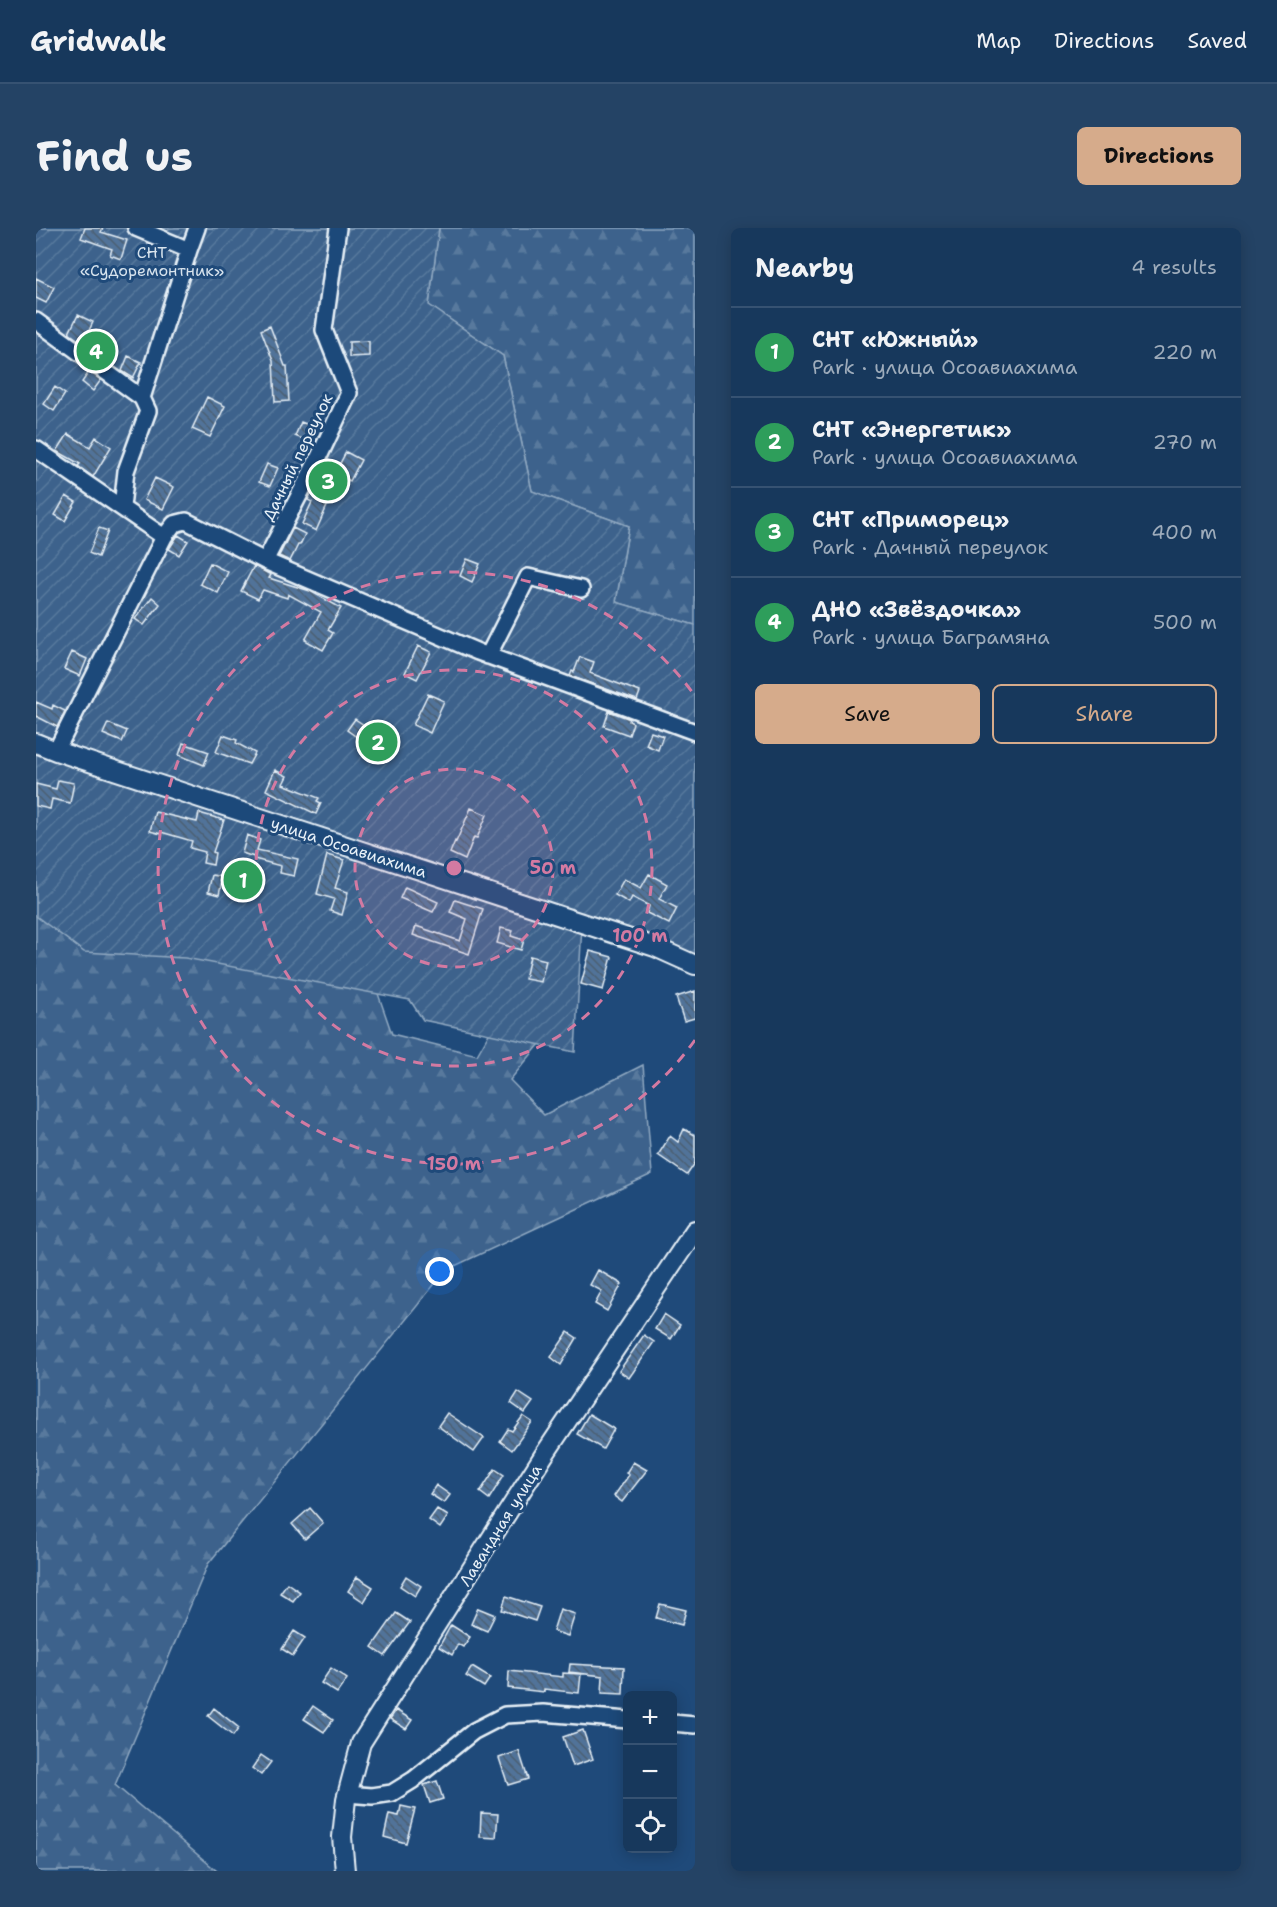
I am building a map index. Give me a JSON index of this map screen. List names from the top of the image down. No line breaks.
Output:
{"streets":{"street":["Дачный переулок","улица Осоавиахима","Лавандная улица"]},"parks":["СНТ «Судоремонтник»"],"page":{"header":"Gridwalk","nav":["Map","Directions","Saved"],"buttons":["Directions",["Save","Share"]],"title":"Find us","heading":["Nearby","4 results"],"list":[{"mark":"1","name":"СНТ «Южный»","note":"Park · улица Осоавиахима","value":"220 m"},{"mark":"2","name":"СНТ «Энергетик»","note":"Park · улица Осоавиахима","value":"270 m"},{"mark":"3","name":"СНТ «Приморец»","note":"Park · Дачный переулок","value":"400 m"},{"mark":"4","name":"ДНО «Звёздочка»","note":"Park · улица Баграмяна","value":"500 m"}],"pins":["4","3","2","1"],"map_buttons":["+","−"]},"rings":["50 m","100 m","150 m"]}
